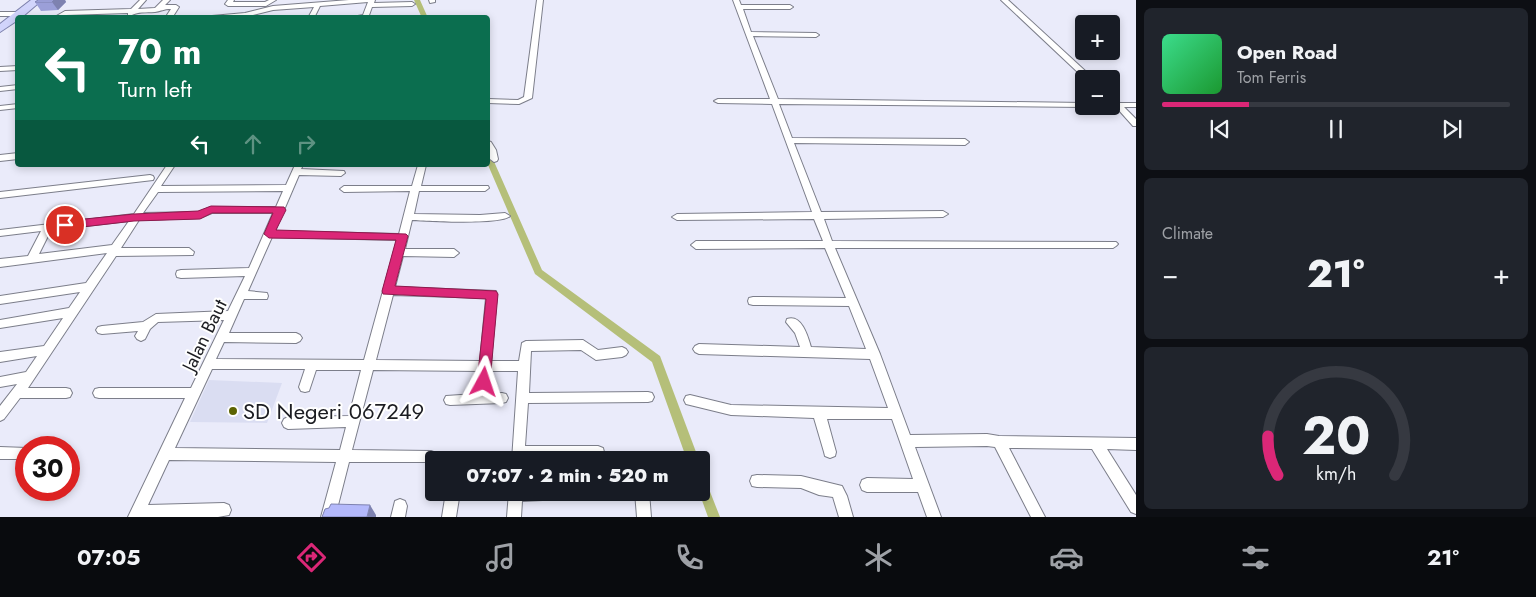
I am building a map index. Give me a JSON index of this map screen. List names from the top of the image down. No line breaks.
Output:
{"streets":{"street":["Jalan Baut"]},"places":["SD Negeri 067249"],"page":{"map_buttons":["+","−"],"turn":["70 m","Turn left"],"song":["Open Road","Tom Ferris"],"tile":"Climate","heat":["−","21°","+"],"limit":"30","trip":"07:07 · 2 min · 520 m","tabs":["07:05","21°"],"gauge":["20","km/h"]}}
